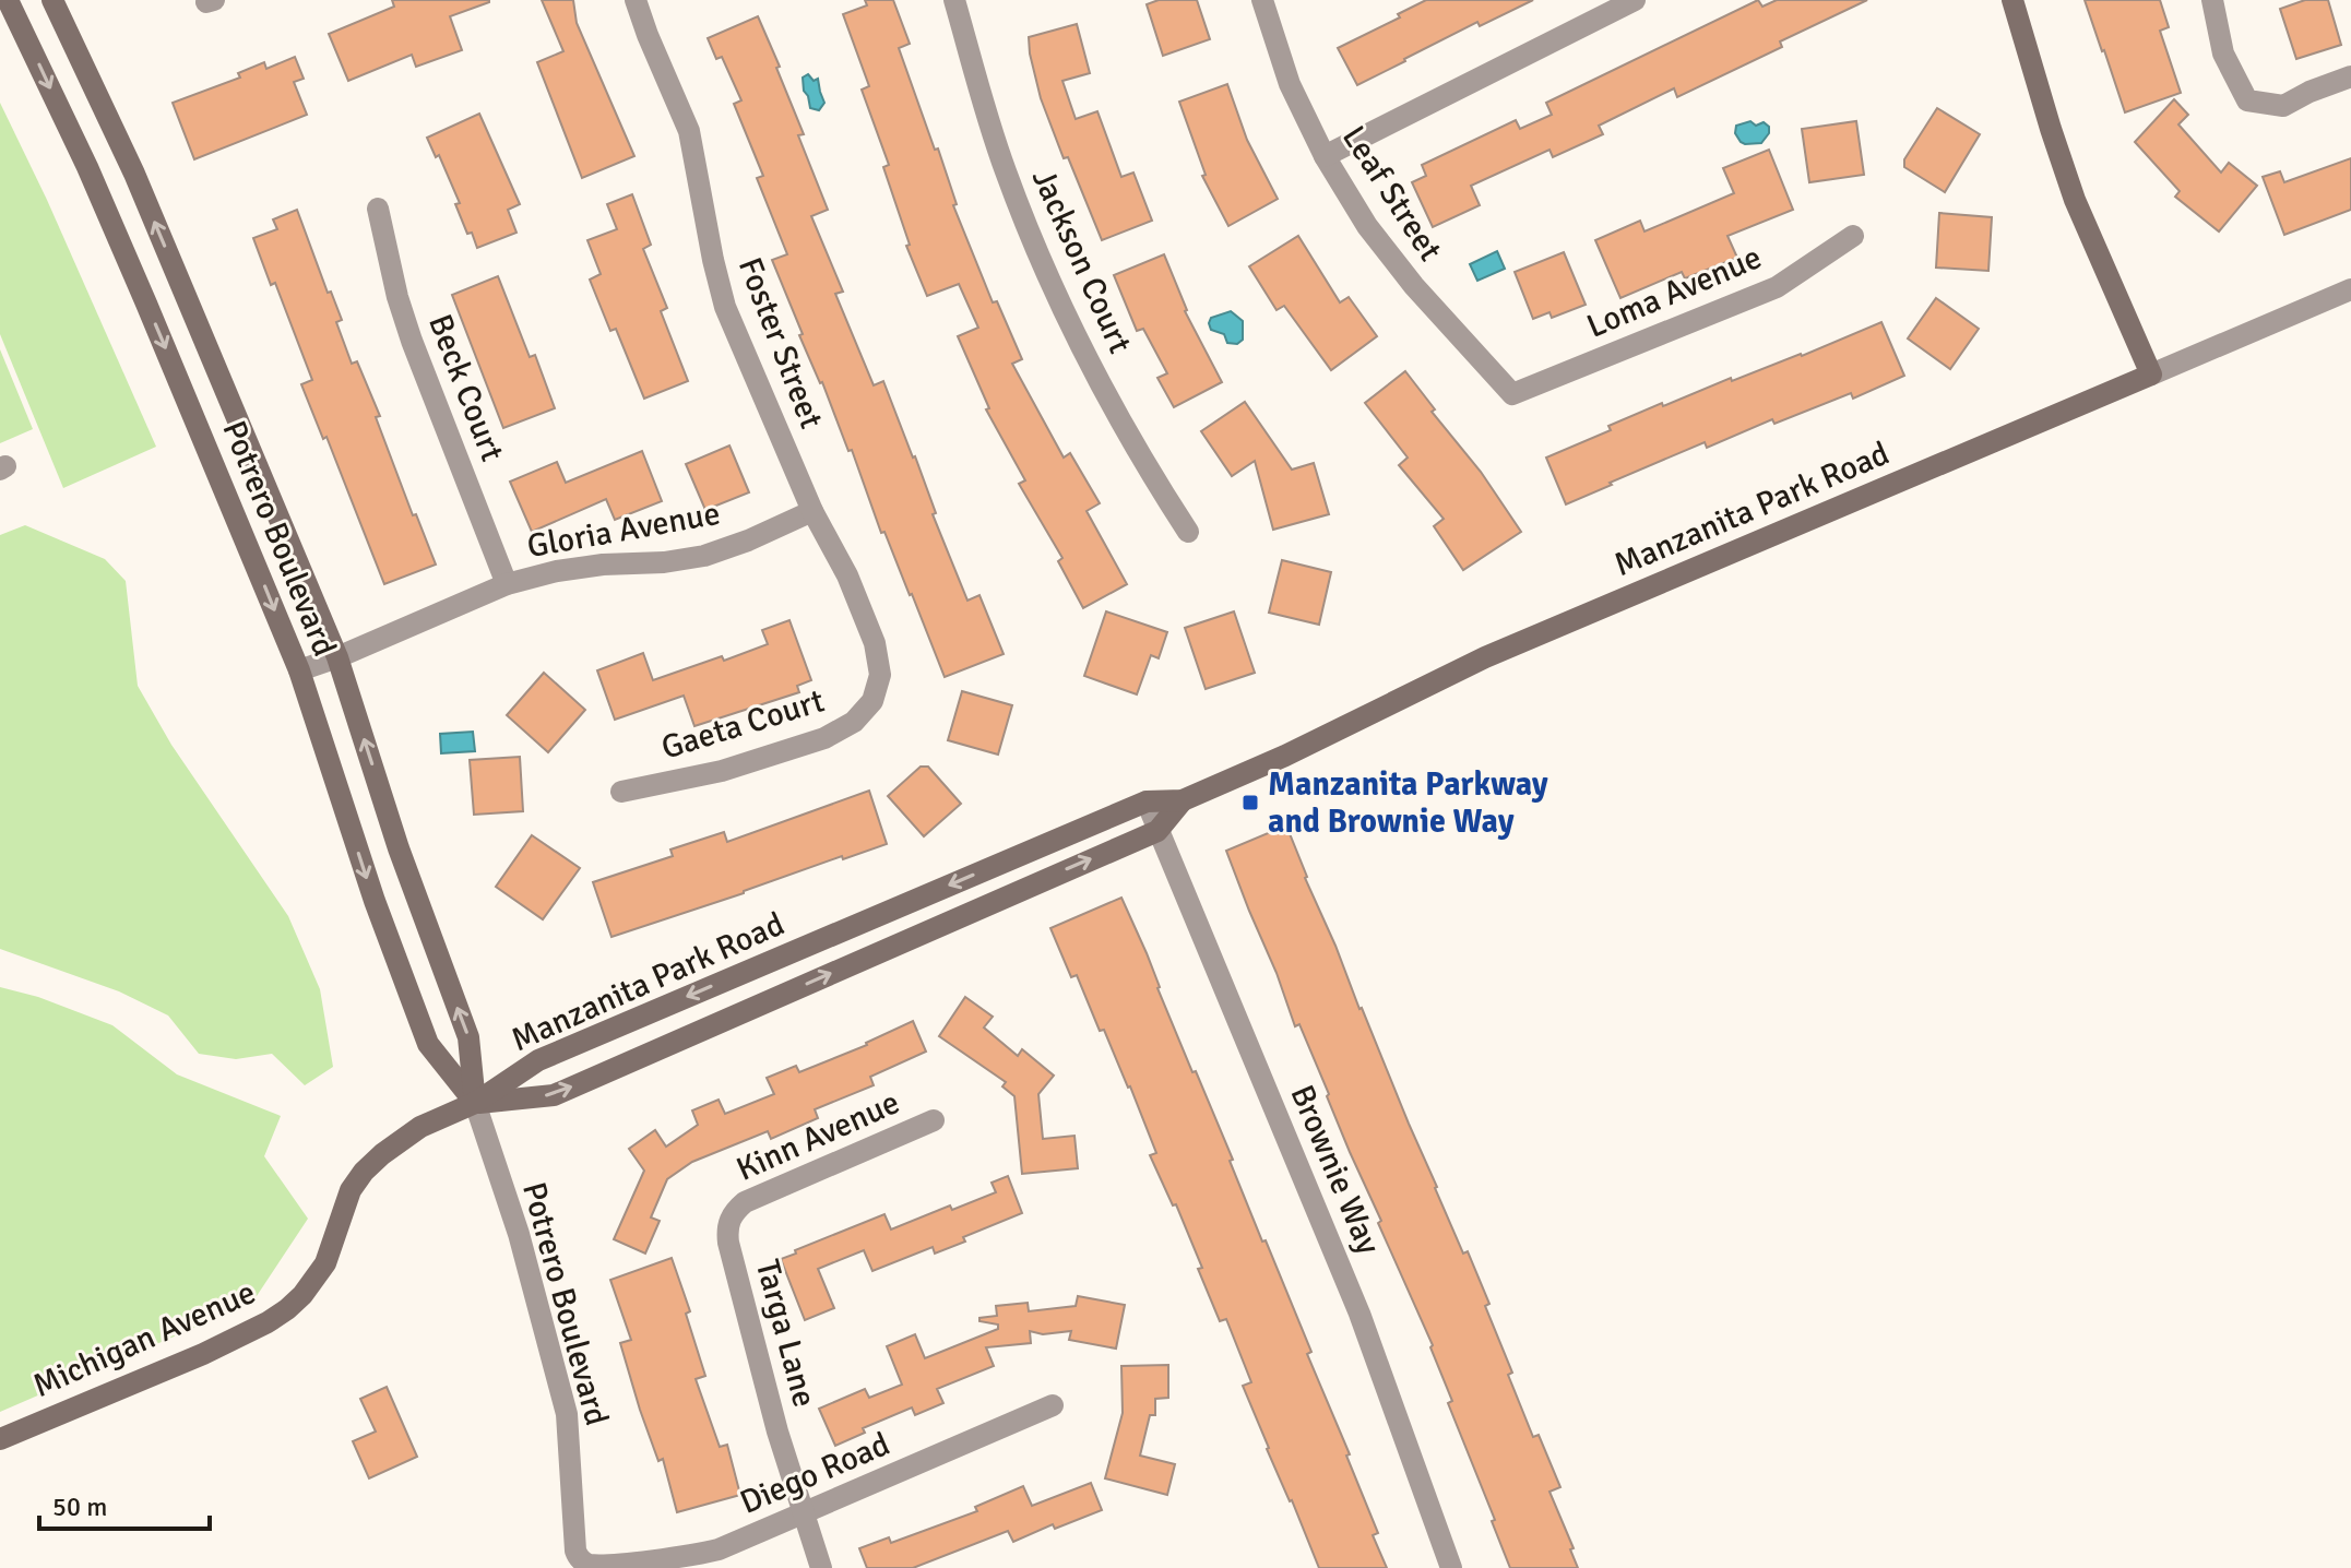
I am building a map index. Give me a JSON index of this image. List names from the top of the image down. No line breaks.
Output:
{"streets":{"street":["Leaf Street","Jackson Court","Loma Avenue","Foster Street","Beck Court","Manzanita Park Road","Gloria Avenue","Potrero Boulevard","Gaeta Court","Kinn Avenue","Brownie Way","Targa Lane","Michigan Avenue","Diego Road"]},"crossings":[["Leaf Street","Loma Avenue"],["Foster Street","Gloria Avenue"],["Foster Street","Gaeta Court"],["Beck Court","Gloria Avenue"],["Manzanita Park Road","Potrero Boulevard"],["Manzanita Park Road","Brownie Way"],["Manzanita Park Road","Michigan Avenue"],["Gloria Avenue","Potrero Boulevard"],["Potrero Boulevard","Michigan Avenue"],["Potrero Boulevard","Diego Road"],["Kinn Avenue","Targa Lane"],["Targa Lane","Diego Road"]],"places":{"transit":["Manzanita Parkway and Brownie Way"]},"scale_bar":"50 m"}
